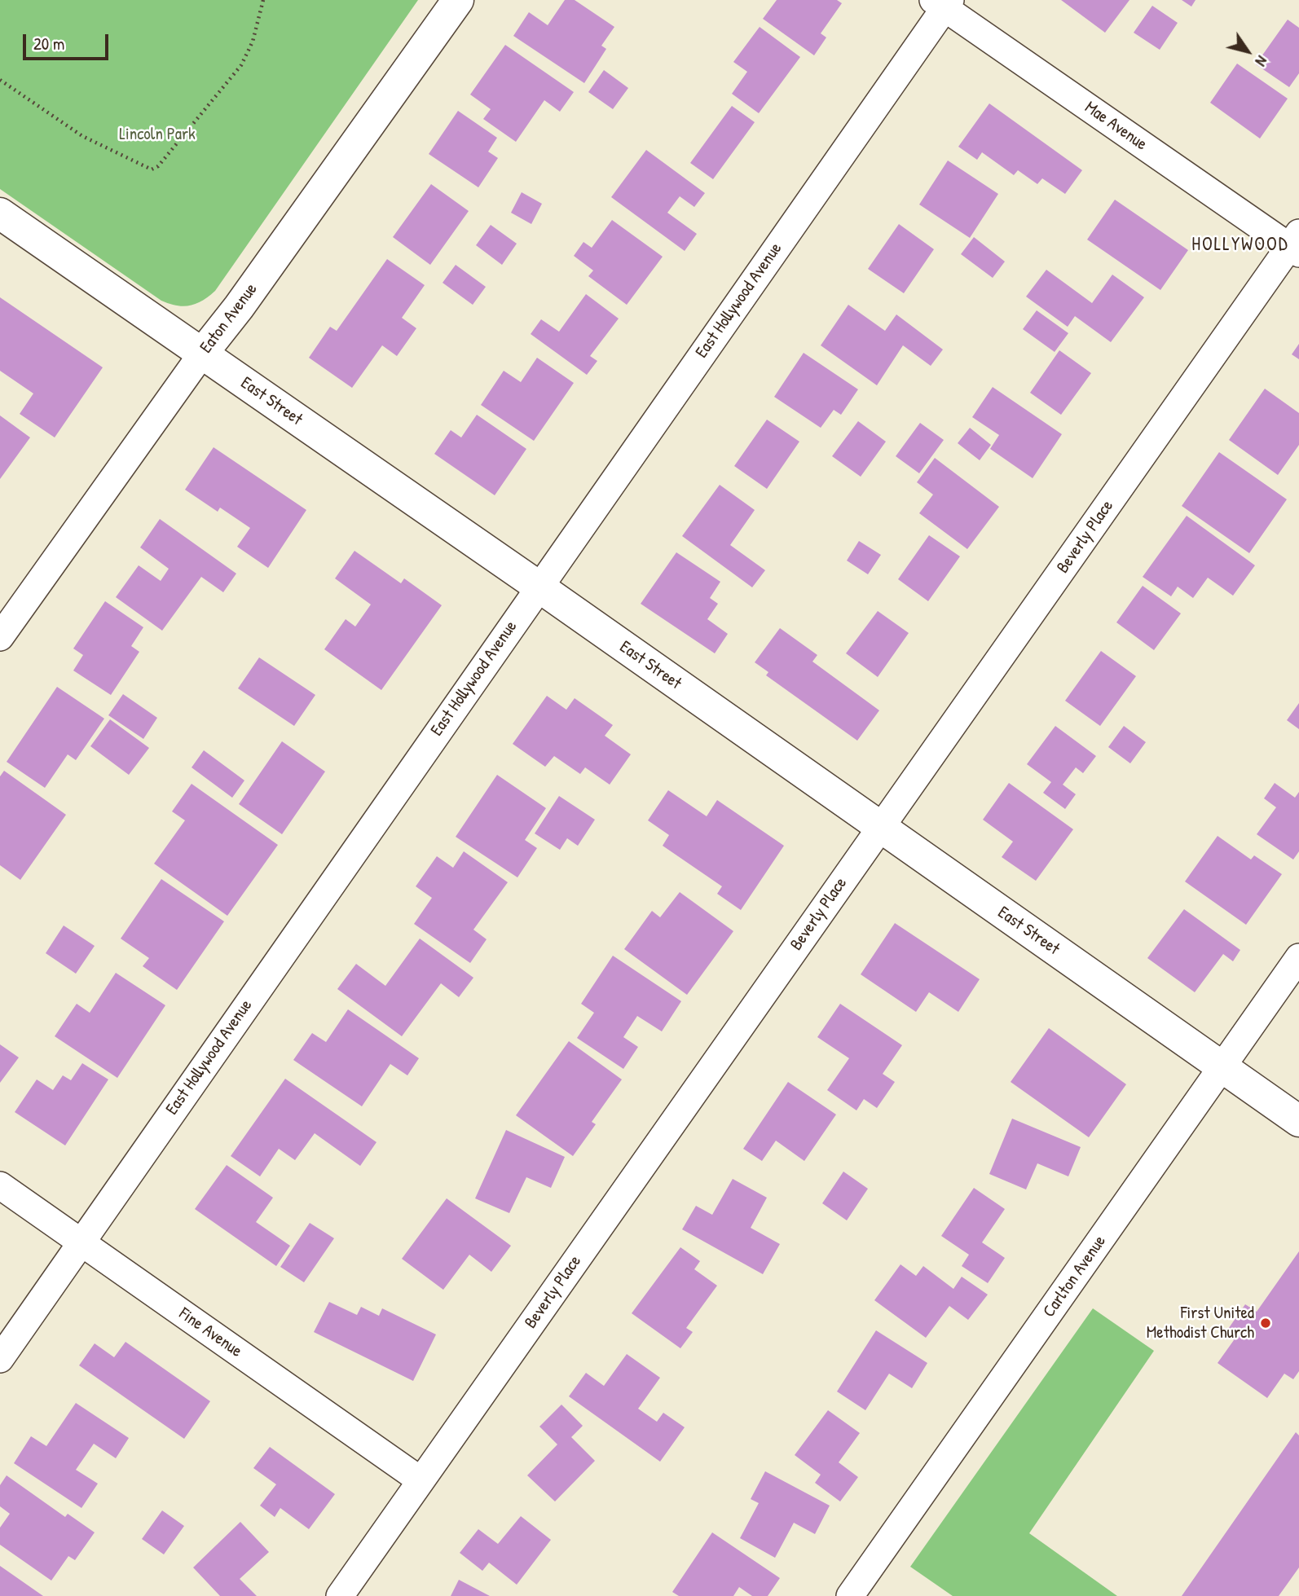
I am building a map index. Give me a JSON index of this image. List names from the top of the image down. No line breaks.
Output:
{"streets":{"street":["Mae Avenue","East Hollywood Avenue","Eaton Avenue","East Street","Beverly Place","Carlton Avenue","Fine Avenue"]},"crossings":[["Mae Avenue","East Hollywood Avenue"],["Mae Avenue","Beverly Place"],["East Hollywood Avenue","East Street"],["East Hollywood Avenue","Fine Avenue"],["Eaton Avenue","East Street"],["East Street","Beverly Place"],["East Street","Carlton Avenue"],["Beverly Place","Fine Avenue"]],"districts":["HOLLYWOOD"],"parks":["Lincoln Park"],"places":["First United Methodist Church"],"scale_bar":"20 m","north":"bottom right"}
